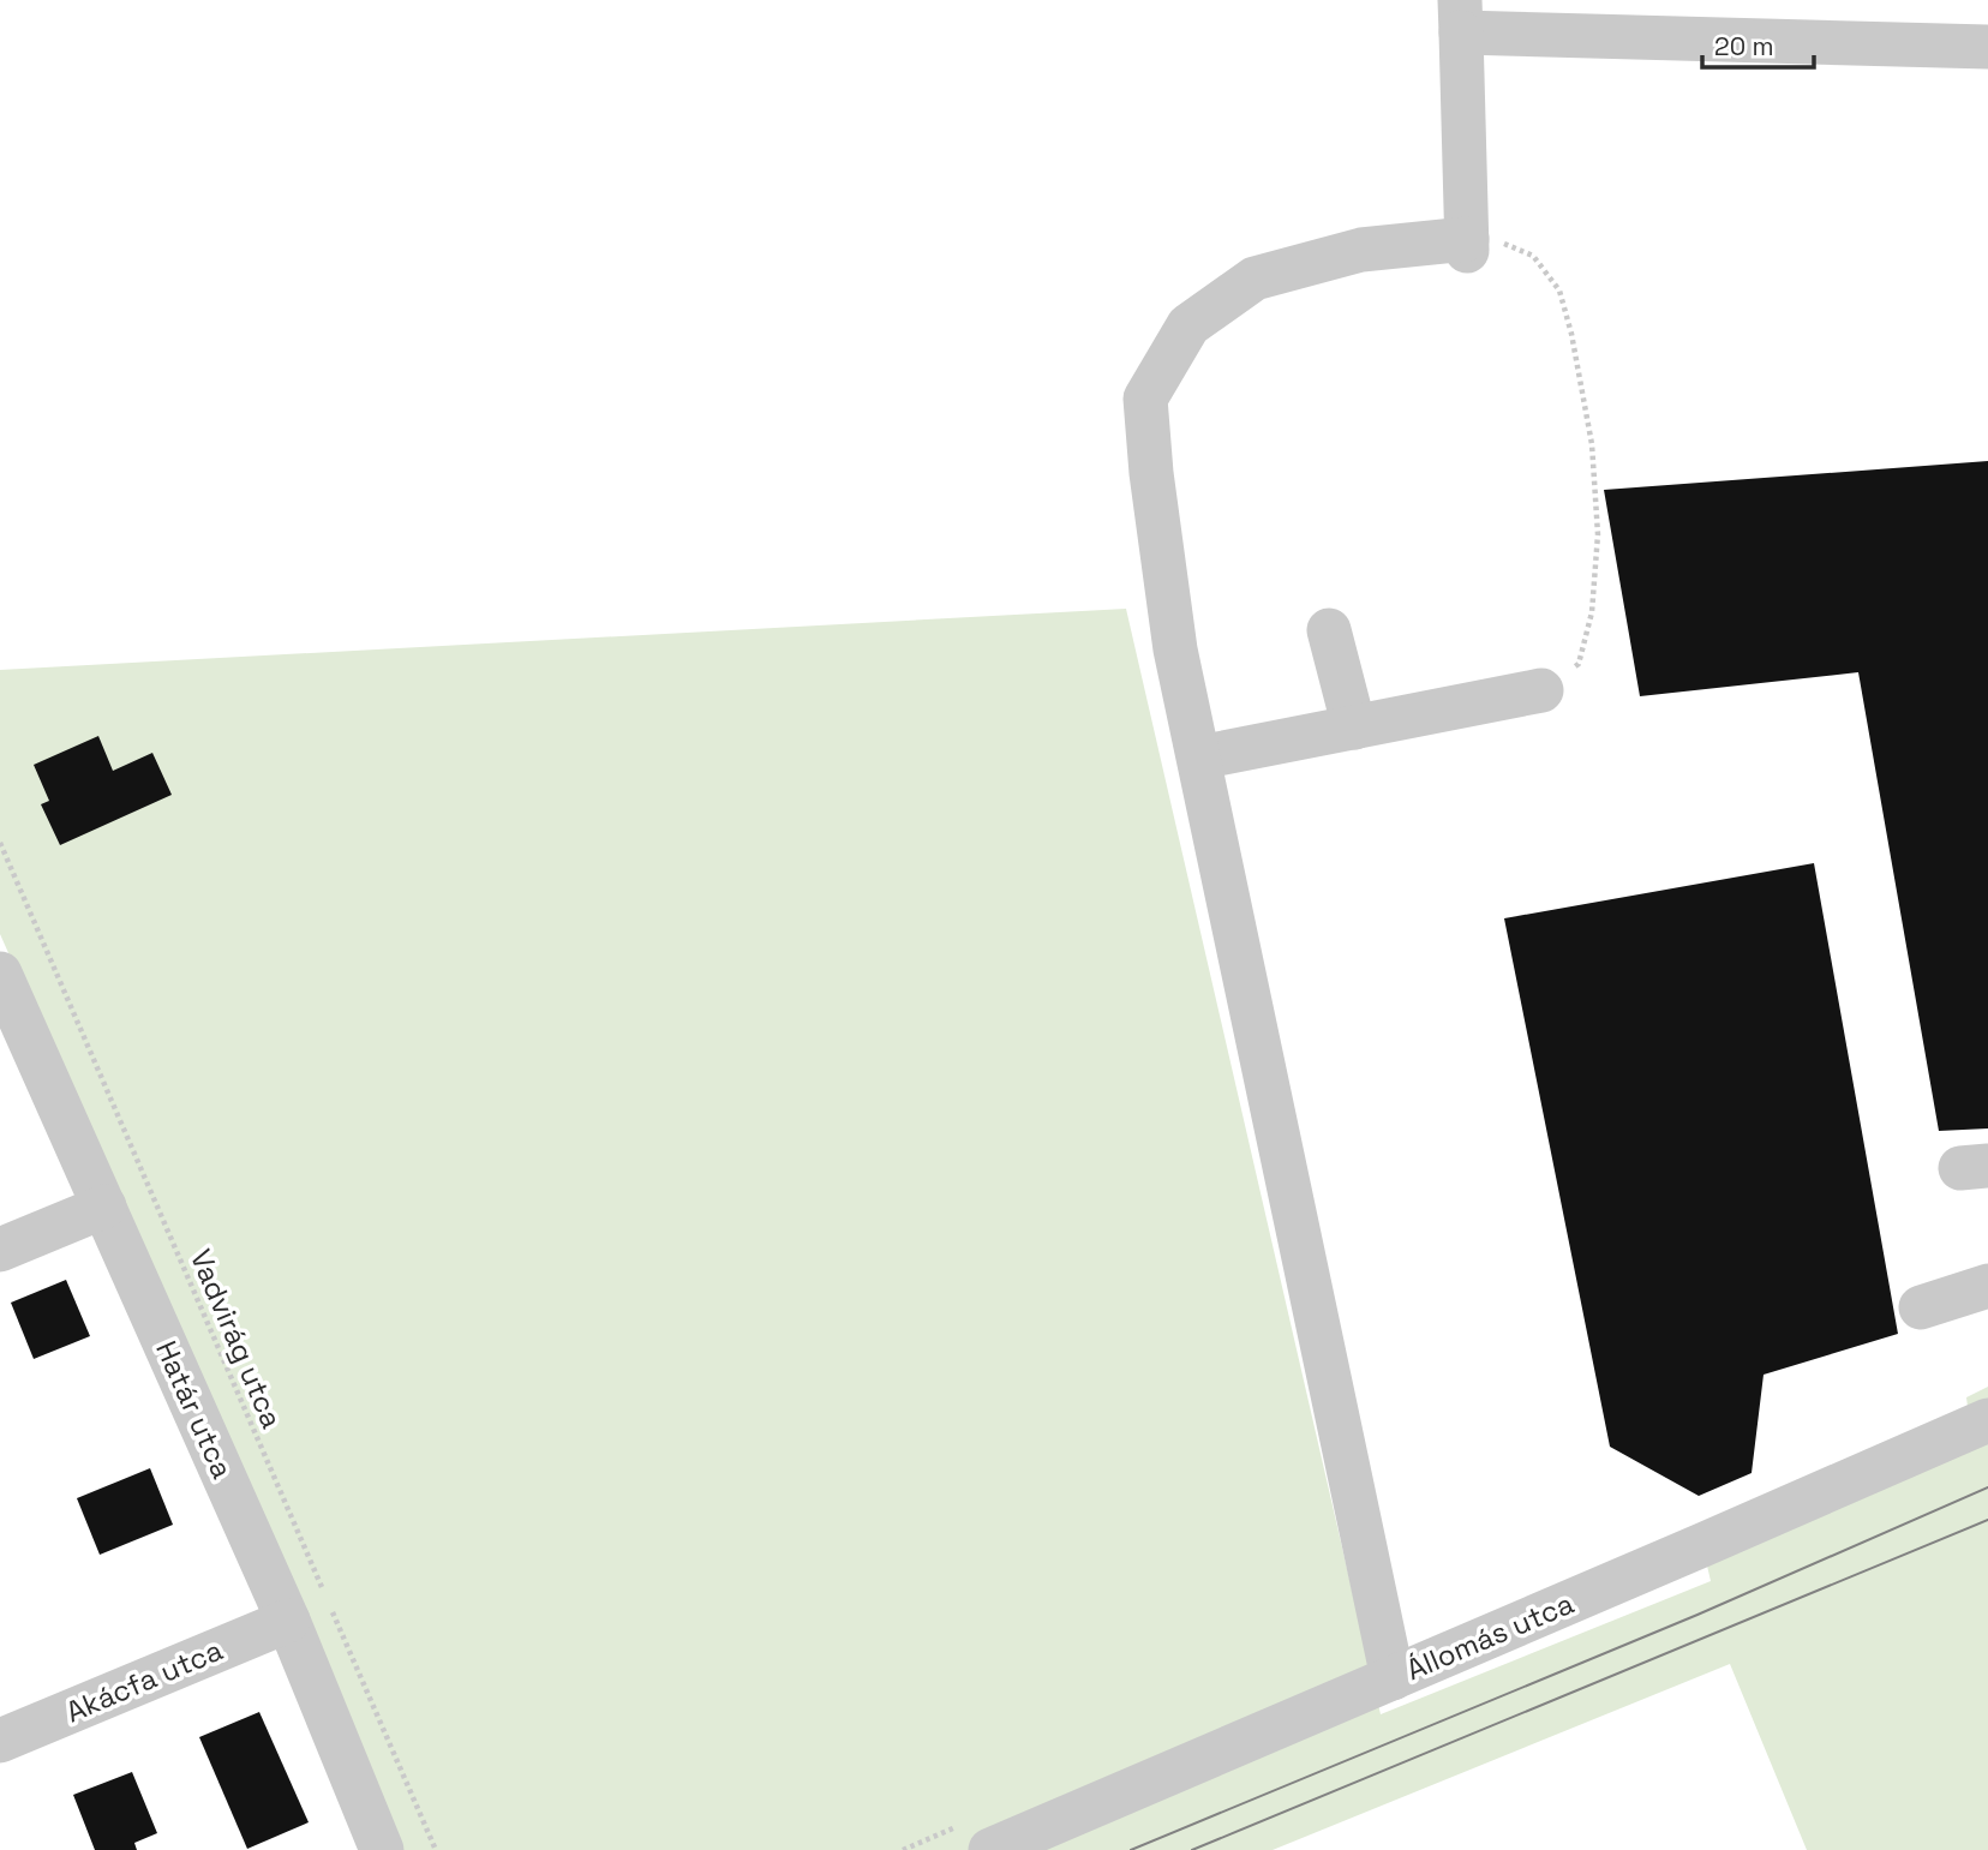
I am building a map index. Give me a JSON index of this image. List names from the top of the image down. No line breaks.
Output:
{"streets":{"street":["Határ utca","Állomás utca","Akácfa utca"],"path":["Vadvirág utca"]},"crossings":[["Határ utca","Akácfa utca"]],"scale_bar":"20 m"}
